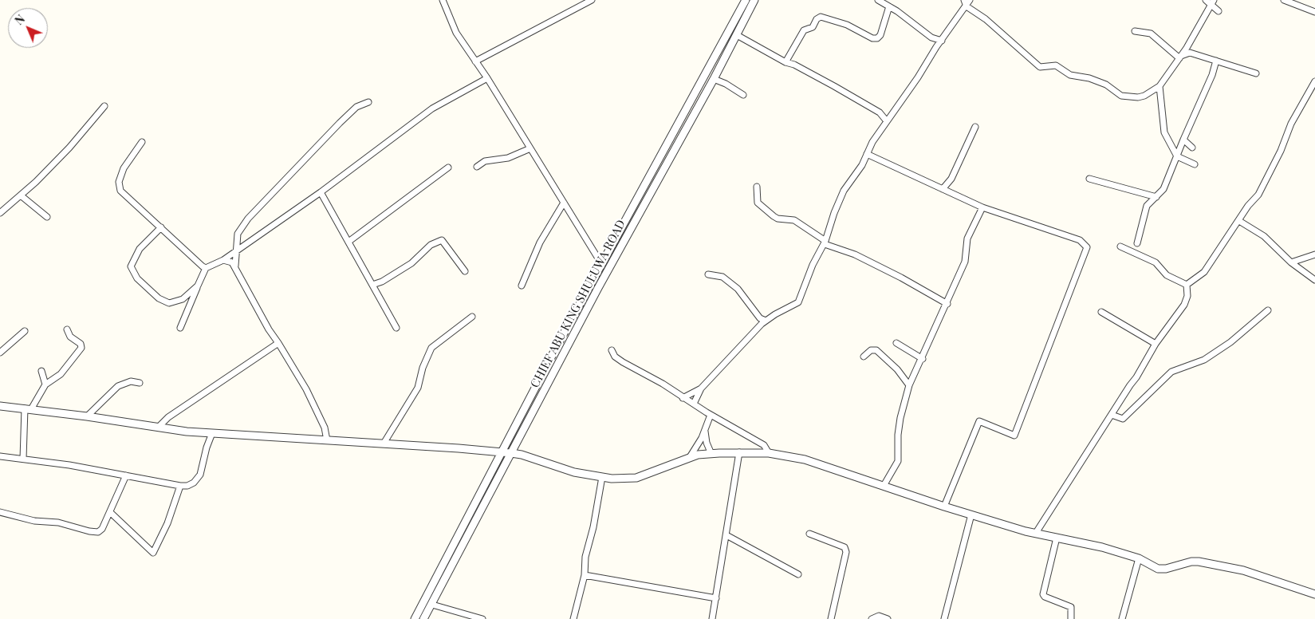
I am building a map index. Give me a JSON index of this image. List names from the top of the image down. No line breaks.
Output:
{"streets":{"street":["CHIEF ABU KING SHULUWA ROAD"]},"north":"top left"}
